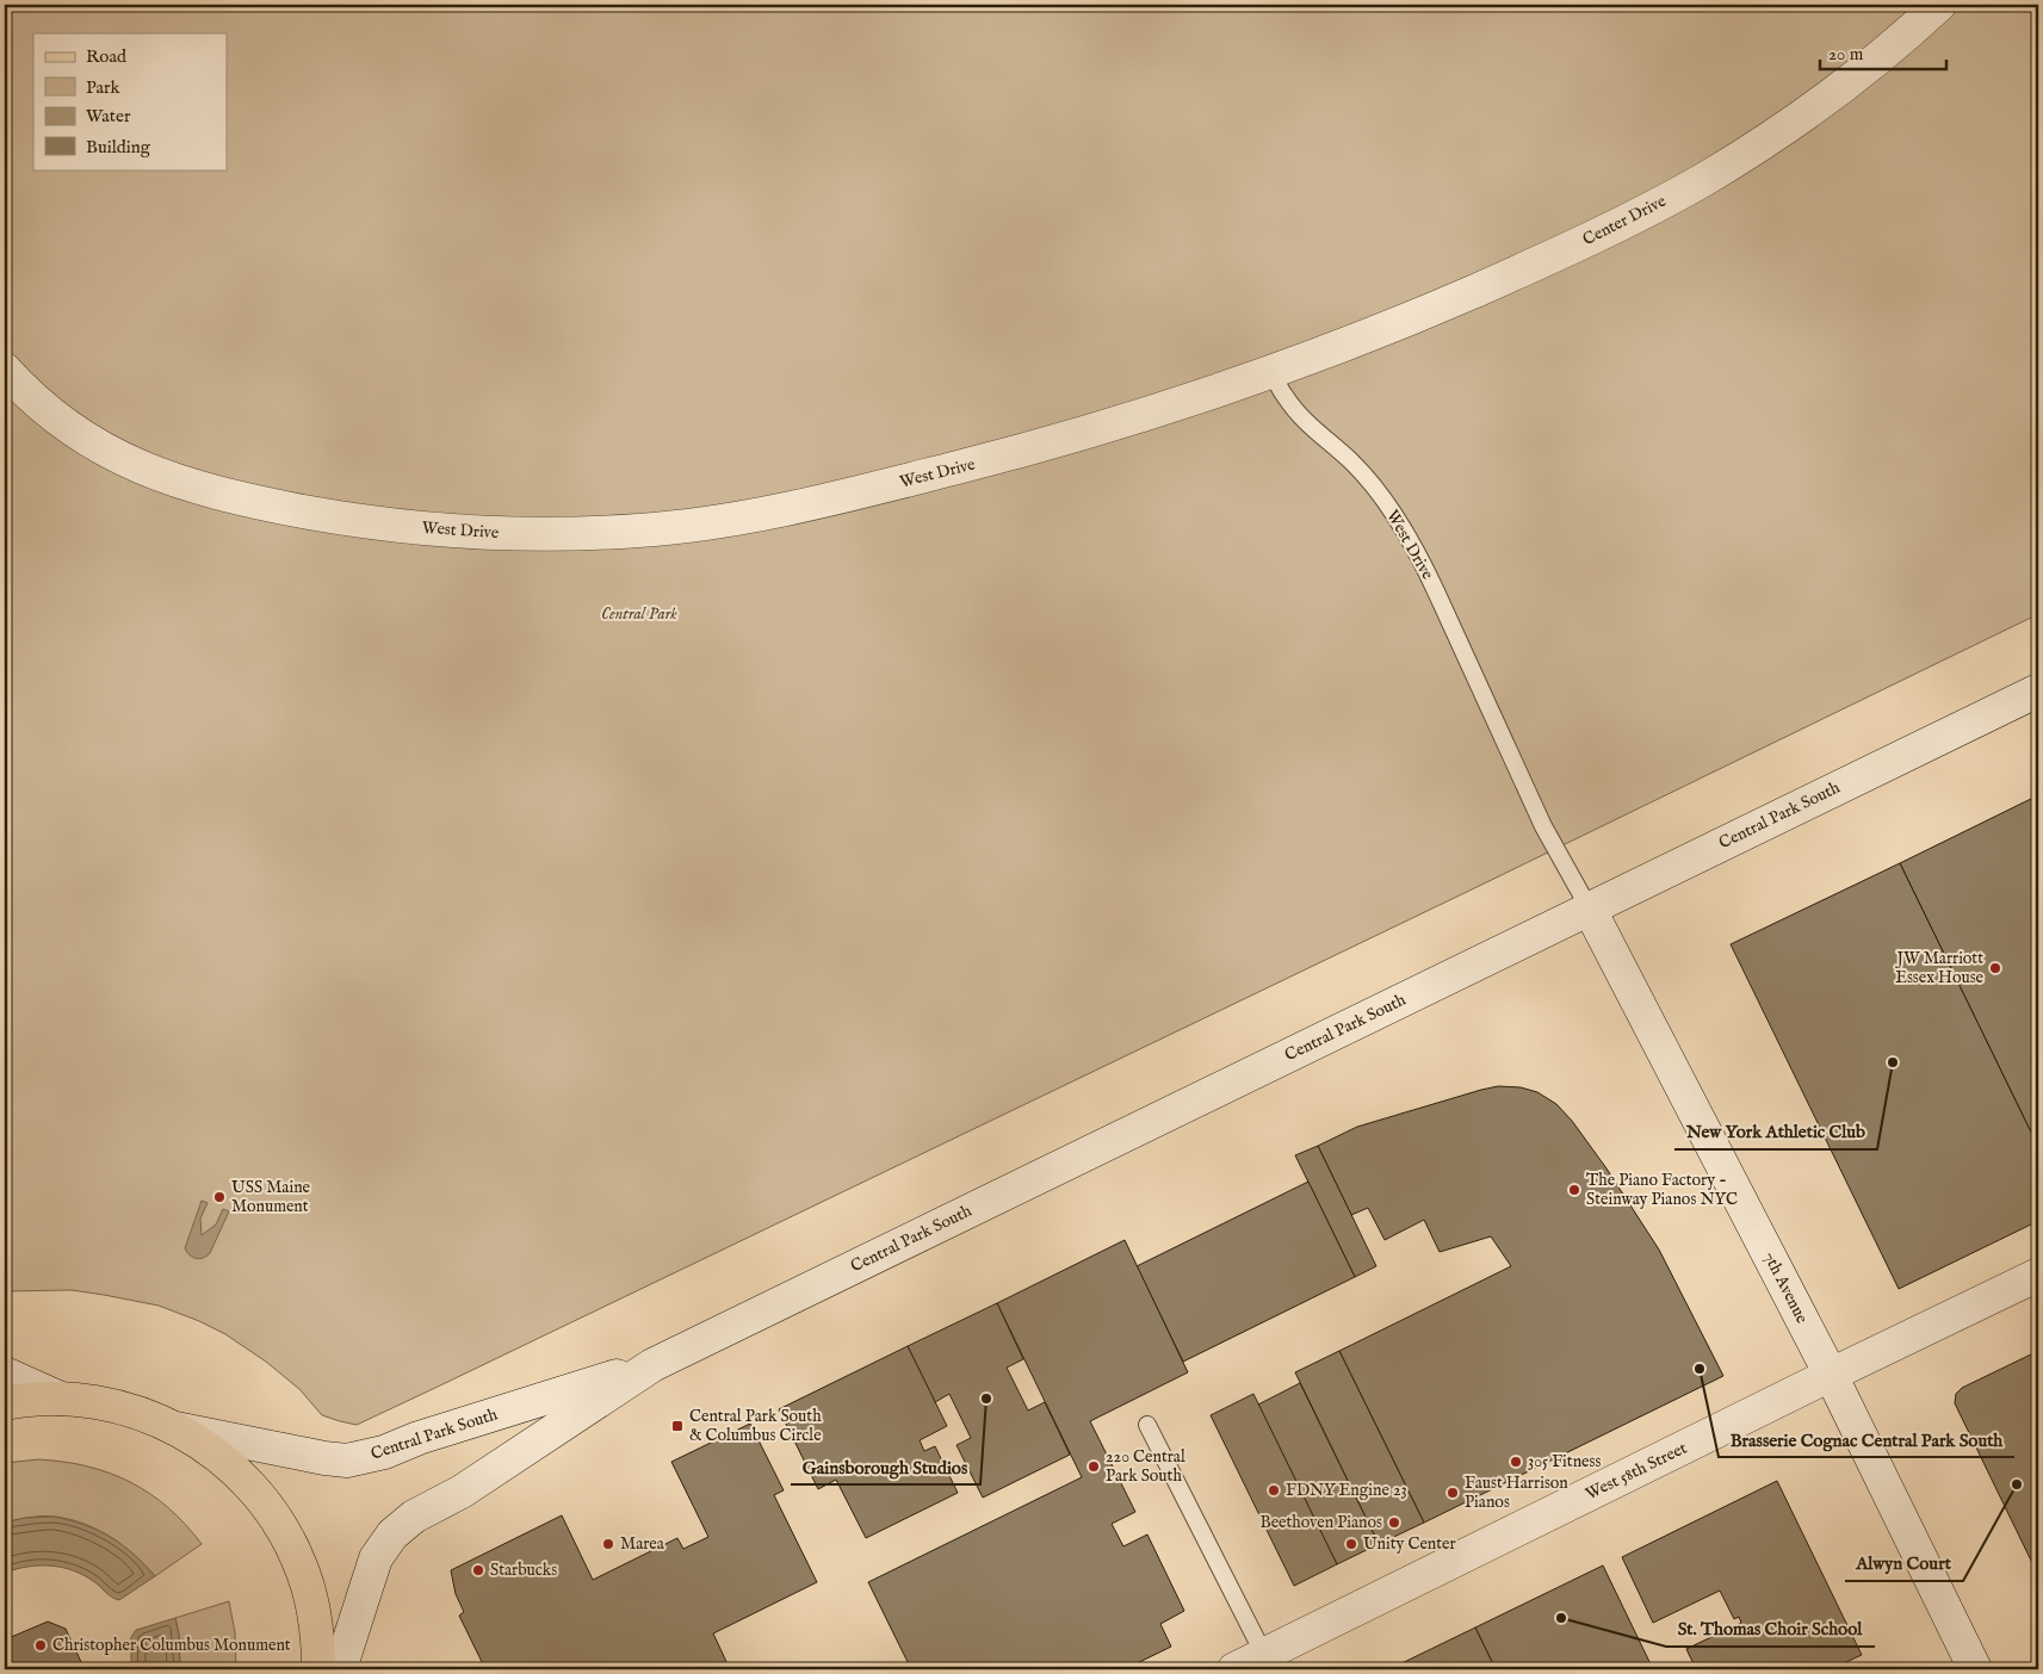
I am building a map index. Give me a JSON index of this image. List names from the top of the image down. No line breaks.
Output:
{"streets":{"main road":["Center Drive","West Drive","Central Park South","7th Avenue","West 58th Street"]},"crossings":[["Center Drive","West Drive"],["West Drive","Central Park South"],["West Drive","7th Avenue"],["Central Park South","7th Avenue"],["7th Avenue","West 58th Street"]],"parks":["Central Park"],"places":{"other":["JW Marriott Essex House","New York Athletic Club","The Piano Factory - Steinway Pianos NYC","USS Maine Monument","Brasserie Cognac Central Park South","Gainsborough Studios","305 Fitness","220 Central Park South","Alwyn Court","FDNY Engine 23","Faust Harrison Pianos","Beethoven Pianos","Marea","Unity Center","Starbucks","St. Thomas Choir School","Christopher Columbus Monument"],"transit":["Central Park South & Columbus Circle"]},"legend":["Road","Park","Water","Building"],"scale_bar":"20 m"}
